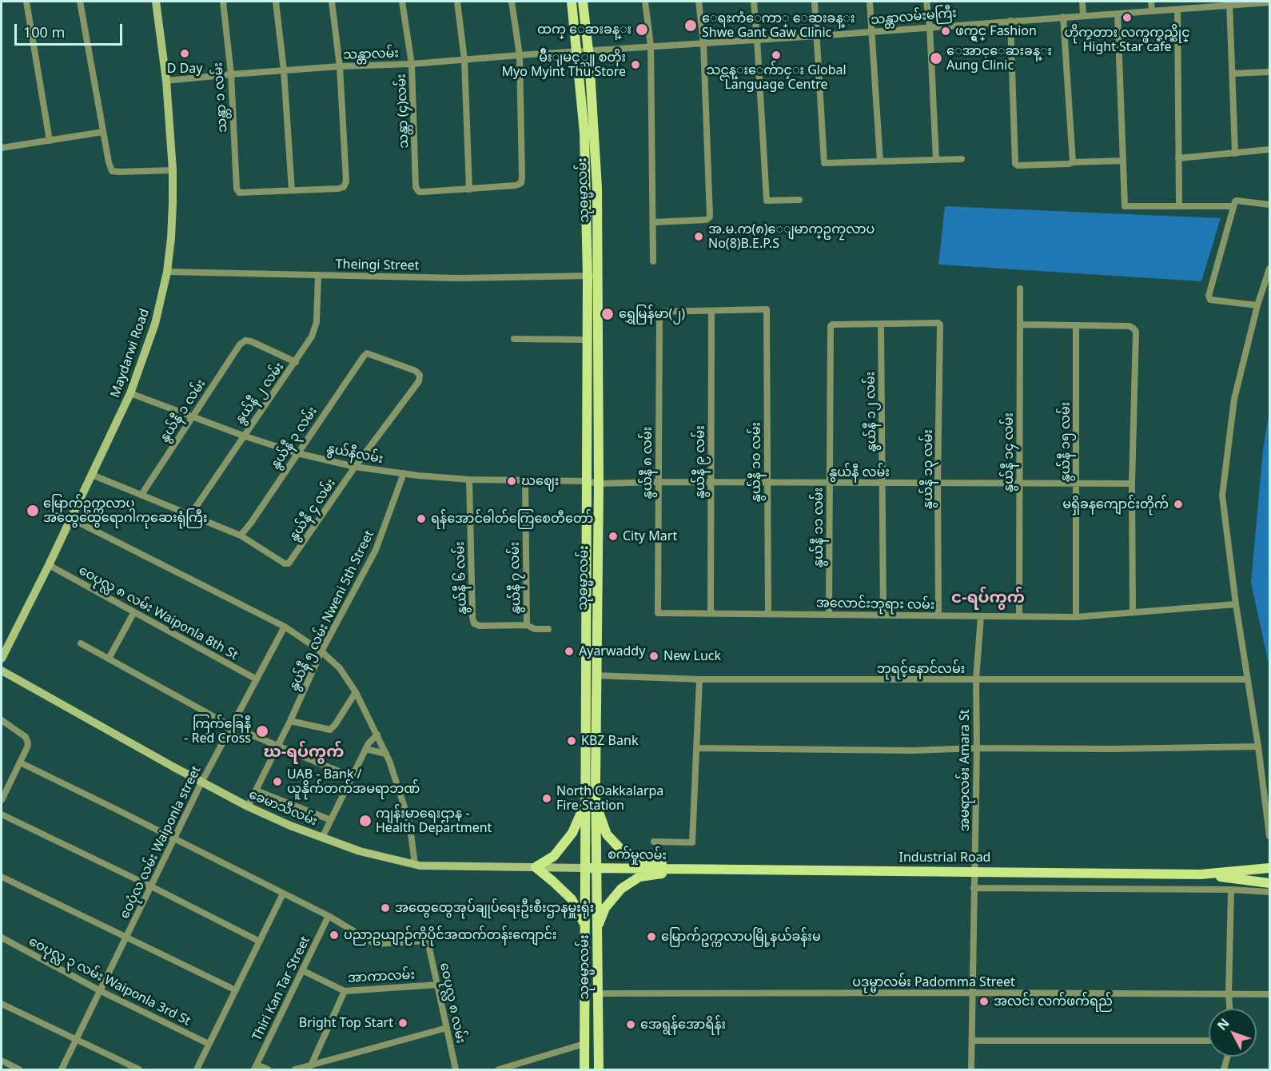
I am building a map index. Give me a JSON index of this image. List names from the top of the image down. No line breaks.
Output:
{"streets":{"main road":["သုဓမ္မာလမ်း","စက်မှုလမ်း","Industrial Road"],"street":["သန္တာလမ်းမကြီး","သန္တာလမ်း","သန္တာ ၁ လမ်း","သန္တာ (၄)လမ်း","Theingi Street","Maydarwi Road","နွယ်နီ ၂ လမ်း","နွယ်နီ ၁ လမ်း","နွယ်နီ ၁၂ လမ်း","နွယ်နီ ၃ လမ်း","နွယ်နီ ၁၅ လမ်း","နွယ်နီ ၁၄ လမ်း","နွယ်နီလမ်း","နွယ်နီ ၉ လမ်း","နွယ်နီ ၁၀ လမ်း","နွယ်နီ ၈ လမ်း","နွယ်နီ ၁၃ လမ်း","နွယ်နီ လမ်း","နွယ်နီ ၄ လမ်း","နွယ်နီ ၁၁ လမ်း","နွယ်နီ ၆ လမ်း","နွယ်နီ ၇ လမ်း","အလောင်းဘုရား လမ်း","နွယ်နီ ၅ လမ်း Nweni 5th Street","ဝေပုလ္လ ၈ လမ်း Waiponla 8th St","ဘုရင့်နောင်လမ်း","အမရာလမ်း Amara St","ခေမာသီလမ်း","ဝေပုံလ လမ်း Waiponla street","အာကာလမ်း","ဝေပုလ္လ ၃ လမ်း Waiponla 3rd St","ပဒုမ္မာလမ်း Padomma Street","Thiri Kan Tar Street","ဝေပုလ္လ ၈ လမ်း"]},"crossings":[["သန္တာလမ်းမကြီး","သန္တာလမ်း"],["သန္တာလမ်းမကြီး","သုဓမ္မာလမ်း"],["သန္တာလမ်း","သန္တာ ၁ လမ်း"],["သန္တာလမ်း","သန္တာ (၄)လမ်း"],["သန္တာလမ်း","သုဓမ္မာလမ်း"],["သန္တာလမ်း","Maydarwi Road"],["သုဓမ္မာလမ်း","Theingi Street"],["သုဓမ္မာလမ်း","နွယ်နီလမ်း"],["သုဓမ္မာလမ်း","နွယ်နီ လမ်း"],["သုဓမ္မာလမ်း","ဘုရင့်နောင်လမ်း"],["သုဓမ္မာလမ်း","ခေမာသီလမ်း"],["သုဓမ္မာလမ်း","စက်မှုလမ်း"],["သုဓမ္မာလမ်း","ပဒုမ္မာလမ်း Padomma Street"],["Theingi Street","Maydarwi Road"],["Theingi Street","နွယ်နီ ၂ လမ်း"],["Maydarwi Road","နွယ်နီလမ်း"],["Maydarwi Road","ဝေပုလ္လ ၈ လမ်း Waiponla 8th St"],["နွယ်နီ ၂ လမ်း","နွယ်နီ ၁ လမ်း"],["နွယ်နီ ၂ လမ်း","နွယ်နီလမ်း"],["နွယ်နီ ၁ လမ်း","နွယ်နီလမ်း"],["နွယ်နီ ၁၂ လမ်း","နွယ်နီ ၁၃ လမ်း"],["နွယ်နီ ၁၂ လမ်း","နွယ်နီ လမ်း"],["နွယ်နီ ၁၂ လမ်း","နွယ်နီ ၁၁ လမ်း"],["နွယ်နီ ၁၂ လမ်း","အလောင်းဘုရား လမ်း"],["နွယ်နီ ၃ လမ်း","နွယ်နီလမ်း"],["နွယ်နီ ၃ လမ်း","နွယ်နီ ၄ လမ်း"],["နွယ်နီ ၁၅ လမ်း","နွယ်နီ လမ်း"],["နွယ်နီ ၁၅ လမ်း","အလောင်းဘုရား လမ်း"],["နွယ်နီ ၁၄ လမ်း","နွယ်နီ လမ်း"],["နွယ်နီ ၁၄ လမ်း","အလောင်းဘုရား လမ်း"],["နွယ်နီလမ်း","နွယ်နီ လမ်း"],["နွယ်နီလမ်း","နွယ်နီ ၄ လမ်း"],["နွယ်နီလမ်း","နွယ်နီ ၆ လမ်း"],["နွယ်နီလမ်း","နွယ်နီ ၇ လမ်း"],["နွယ်နီလမ်း","နွယ်နီ ၅ လမ်း Nweni 5th Street"],["နွယ်နီ ၉ လမ်း","နွယ်နီ ၁၀ လမ်း"],["နွယ်နီ ၉ လမ်း","နွယ်နီ ၈ လမ်း"],["နွယ်နီ ၉ လမ်း","နွယ်နီ လမ်း"],["နွယ်နီ ၉ လမ်း","အလောင်းဘုရား လမ်း"],["နွယ်နီ ၁၀ လမ်း","နွယ်နီ ၈ လမ်း"],["နွယ်နီ ၁၀ လမ်း","နွယ်နီ လမ်း"],["နွယ်နီ ၁၀ လမ်း","အလောင်းဘုရား လမ်း"],["နွယ်နီ ၈ လမ်း","နွယ်နီ လမ်း"],["နွယ်နီ ၈ လမ်း","အလောင်းဘုရား လမ်း"],["နွယ်နီ ၁၃ လမ်း","နွယ်နီ လမ်း"],["နွယ်နီ ၁၃ လမ်း","နွယ်နီ ၁၁ လမ်း"],["နွယ်နီ ၁၃ လမ်း","အလောင်းဘုရား လမ်း"],["နွယ်နီ လမ်း","နွယ်နီ ၁၁ လမ်း"],["နွယ်နီ ၁၁ လမ်း","အလောင်းဘုရား လမ်း"],["နွယ်နီ ၆ လမ်း","နွယ်နီ ၇ လမ်း"],["အလောင်းဘုရား လမ်း","အမရာလမ်း Amara St"],["နွယ်နီ ၅ လမ်း Nweni 5th Street","ခေမာသီလမ်း"],["ဝေပုလ္လ ၈ လမ်း Waiponla 8th St","ဝေပုံလ လမ်း Waiponla street"],["ဘုရင့်နောင်လမ်း","အမရာလမ်း Amara St"],["အမရာလမ်း Amara St","Industrial Road"],["အမရာလမ်း Amara St","ပဒုမ္မာလမ်း Padomma Street"],["ခေမာသီလမ်း","ဝေပုံလ လမ်း Waiponla street"],["ခေမာသီလမ်း","စက်မှုလမ်း"],["ဝေပုံလ လမ်း Waiponla street","ဝေပုလ္လ ၃ လမ်း Waiponla 3rd St"],["စက်မှုလမ်း","Industrial Road"],["အာကာလမ်း","Thiri Kan Tar Street"],["အာကာလမ်း","ဝေပုလ္လ ၈ လမ်း"],["Thiri Kan Tar Street","ဝေပုလ္လ ၈ လမ်း"]],"districts":["င-ရပ်ကွက်","ဃ-ရပ်ကွက်"],"places":["ဟိုက္စတား လက္ဖက္ရည္ဆိုင္ Hight Star cafe","ေရႊကံေကာ္ ေဆးခန္း Shwe Gant Gaw Clinic","ထက္ ေဆးခန္း","ဖက္ရွင္ Fashion","D Day","သင္တန္းေက်ာင္း Global Language Centre","ေအာင္ေဆးခန္း Aung Clinic","မ်ိဳးျမင့္သူ စတိုး Myo Myint Thu Store","အ.မ.က(၈)ေျမာက္ဥကၠလာပ No(8)B.E.P.S","ရွှေမြန်မာ(၂)","ဃဈေး","မရှိခနကျောင်းတိုက်","မြောက်ဥက္ကလာပ အထွေထွေရောဂါကုဆေးရုံကြီး","ရန်အောင်ဓါတ်ကြေစေတီတော်","City Mart","Ayarwaddy","New Luck","ကြက်ခြေနီ - Red Cross","KBZ Bank","UAB - Bank / ယူနိုက်တက်အမရာဘဏ်","North Oakkalarpa Fire Station","ကျန်းမာရေးဌာန - Health Department","အထွေထွေအုပ်ချုပ်ရေးဦးစီးဌာနမှူးရုံး","ပညာဥယျာဉ်ကိုပိုင်အထက်တန်းကျောင်း","မြောက်ဥက္ကလာပမြို့နယ်ခန်းမ","အလင်း လက်ဖက်ရည်","Bright Top Start","အေရွန်အောရိန်း"],"scale_bar":"100 m","north":"top left"}
